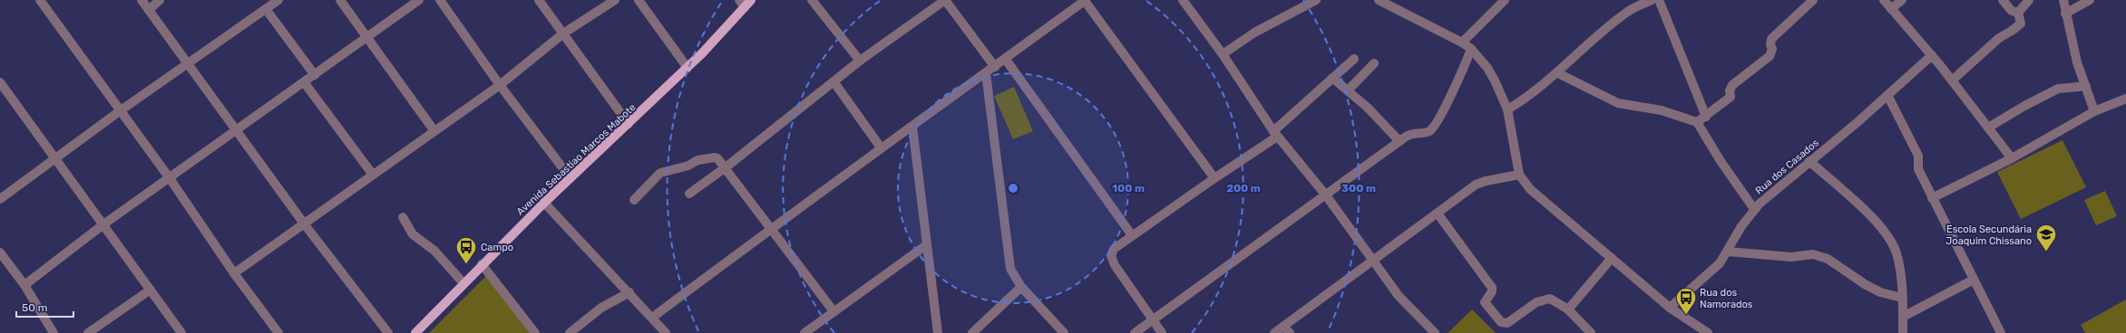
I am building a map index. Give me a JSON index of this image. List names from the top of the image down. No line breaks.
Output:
{"streets":{"main road":["Avenida Sebastiao Marcos Mabote"],"street":["Rua dos Casados"]},"places":{"school or university":["Escola Secundária Joaquim Chissano"],"bus stop":["Campo","Rua dos Namorados"]},"scale_bar":"50 m","rings":["100 m","200 m","300 m"]}
